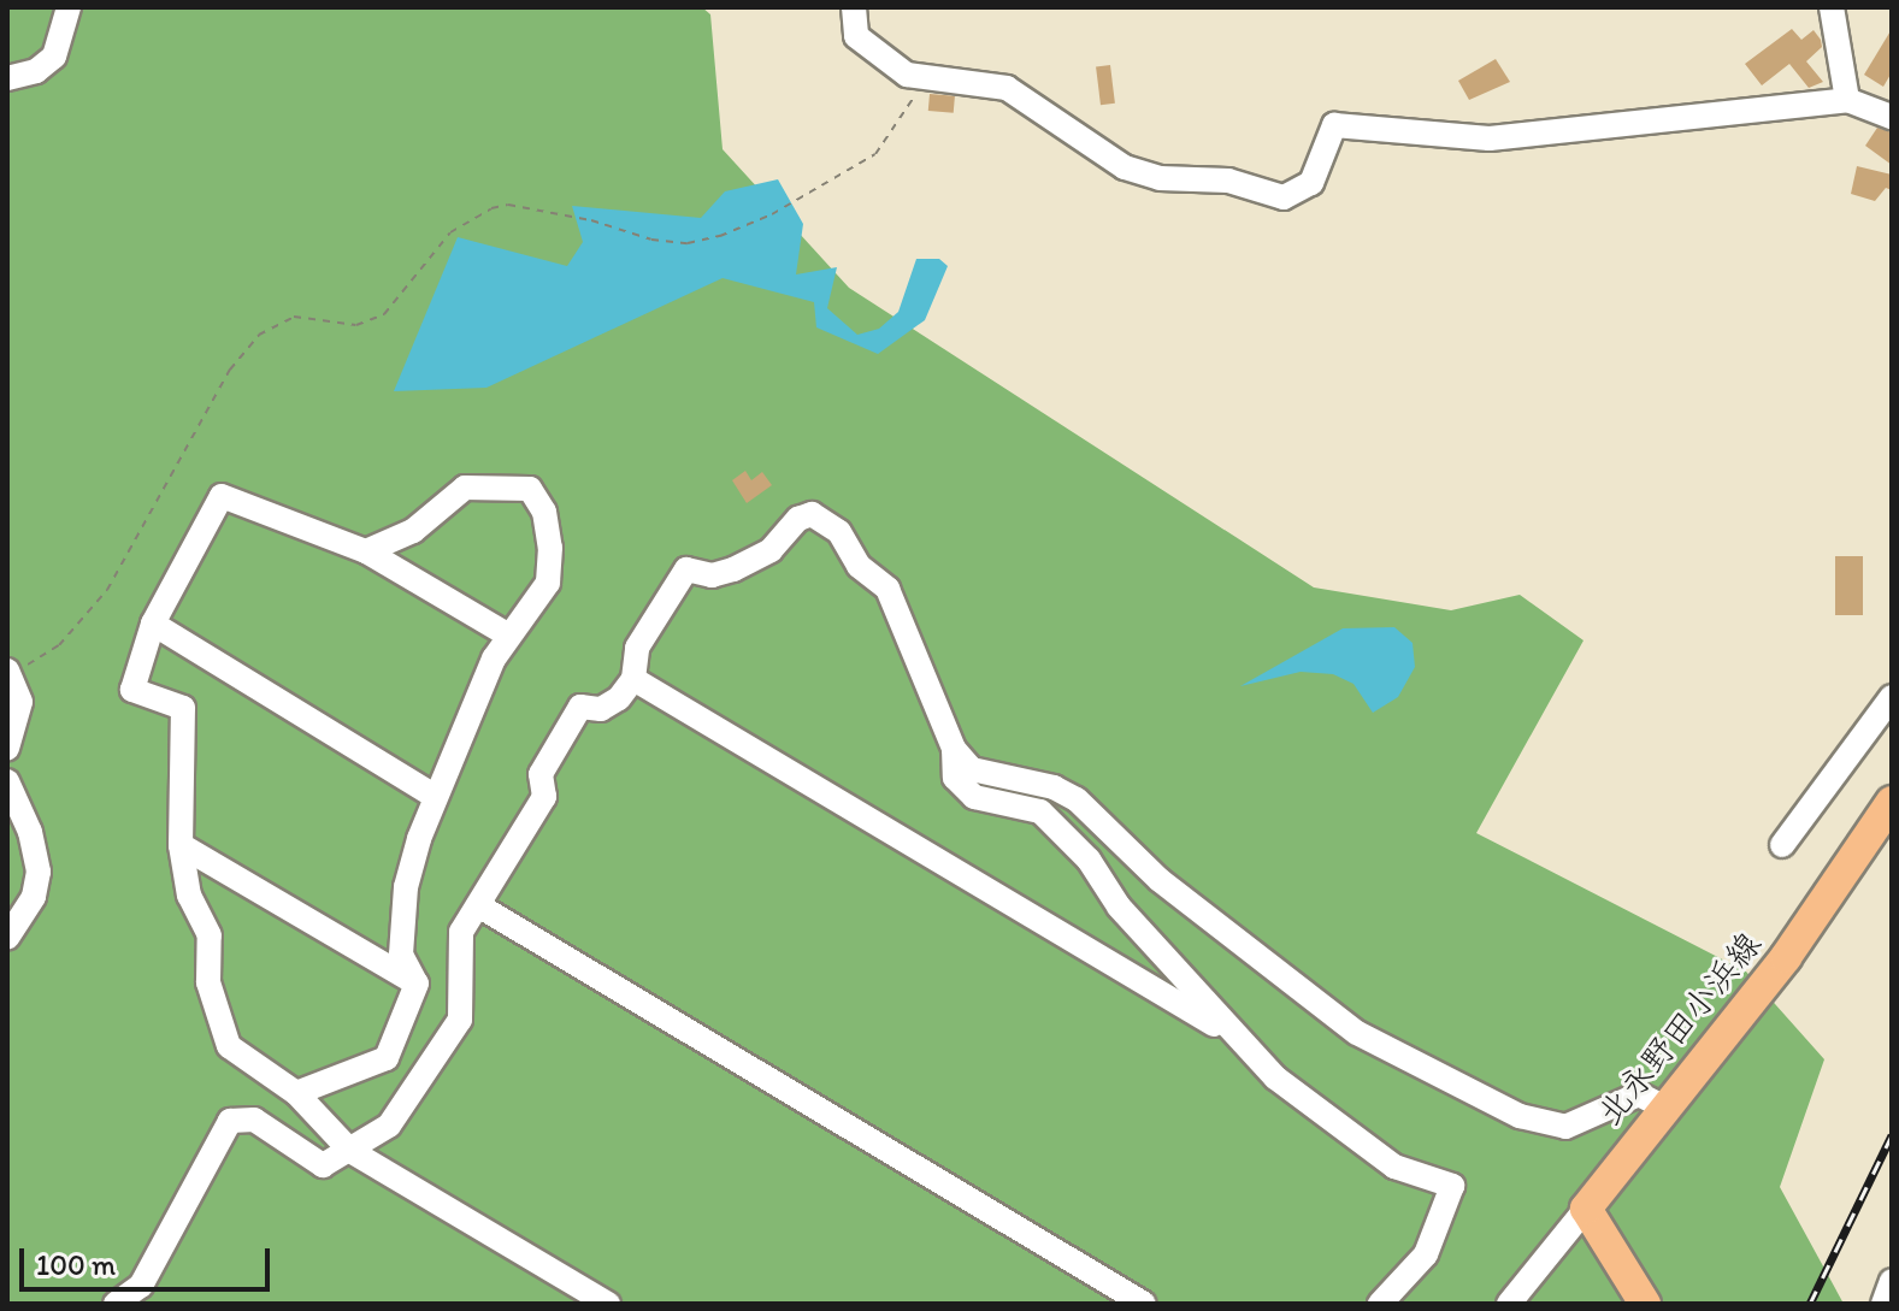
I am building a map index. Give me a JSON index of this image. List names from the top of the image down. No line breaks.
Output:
{"streets":{"main road":["北永野田小浜線"]},"scale_bar":"100 m"}
